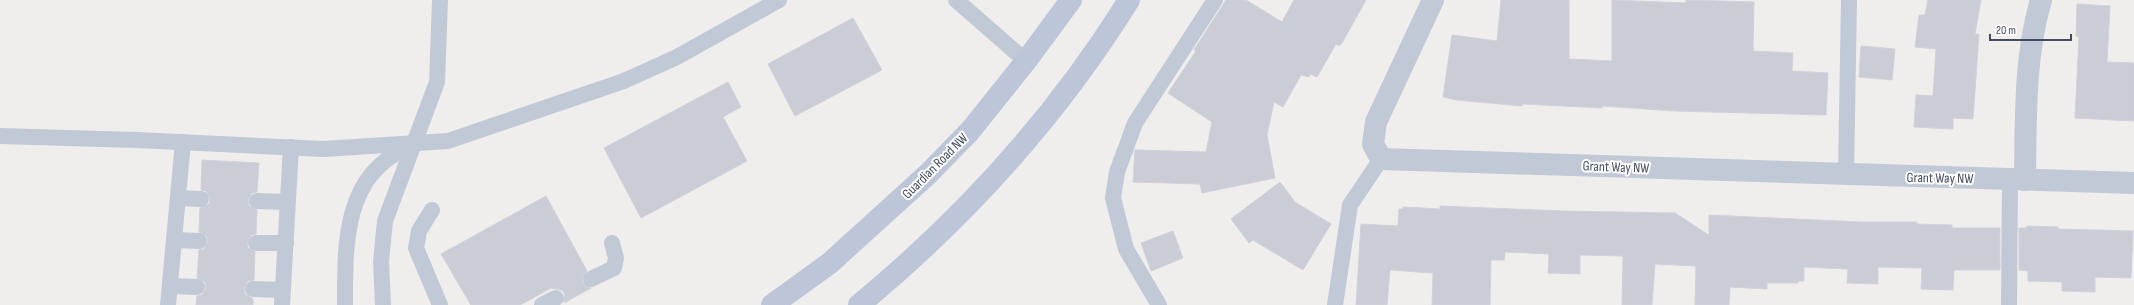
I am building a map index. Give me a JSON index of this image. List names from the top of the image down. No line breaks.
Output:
{"streets":{"main road":["Guardian Road NW"],"street":["Grant Way NW"]},"scale_bar":"20 m"}
